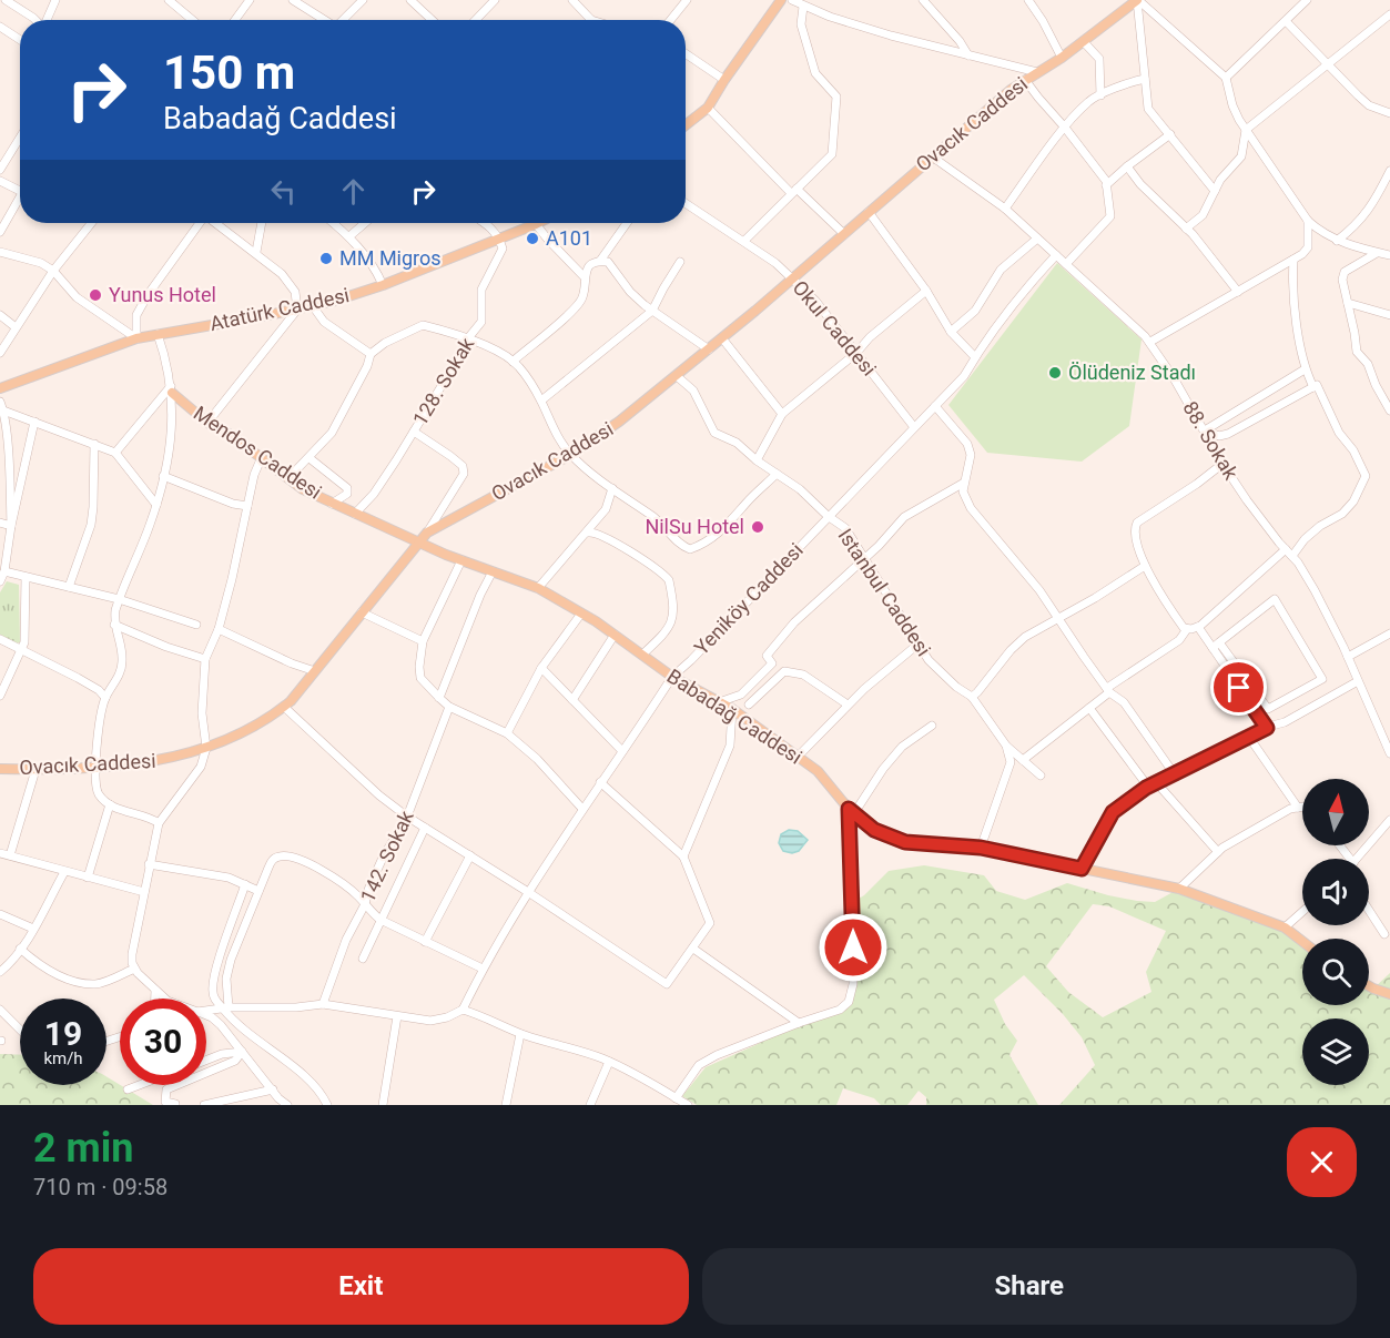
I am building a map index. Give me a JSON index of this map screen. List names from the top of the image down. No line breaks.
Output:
{"streets":{"main road":["Ovacık Caddesi","Atatürk Caddesi","Mendos Caddesi","Babadağ Caddesi"],"street":["Okul Caddesi","128. Sokak","88. Sokak","Istanbul Caddesi","Yeniköy Caddesi","142. Sokak"]},"crossings":[["Ovacık Caddesi","Okul Caddesi"],["Ovacık Caddesi","88. Sokak"],["Ovacık Caddesi","Mendos Caddesi"],["Ovacık Caddesi","Istanbul Caddesi"],["Ovacık Caddesi","Babadağ Caddesi"],["Atatürk Caddesi","128. Sokak"],["Okul Caddesi","Yeniköy Caddesi"],["128. Sokak","Mendos Caddesi"],["88. Sokak","Yeniköy Caddesi"],["Mendos Caddesi","Babadağ Caddesi"],["Istanbul Caddesi","Yeniköy Caddesi"],["Yeniköy Caddesi","Babadağ Caddesi"]],"places":["A101","MM Migros","Yunus Hotel","Ölüdeniz Stadı","NilSu Hotel"],"north":"top","page":{"turn":["150 m","Babadağ Caddesi"],"speed":"19 km/h","limit":"30","heading":["2 min","710 m · 09:58"],"buttons":["Exit","Share"]}}
